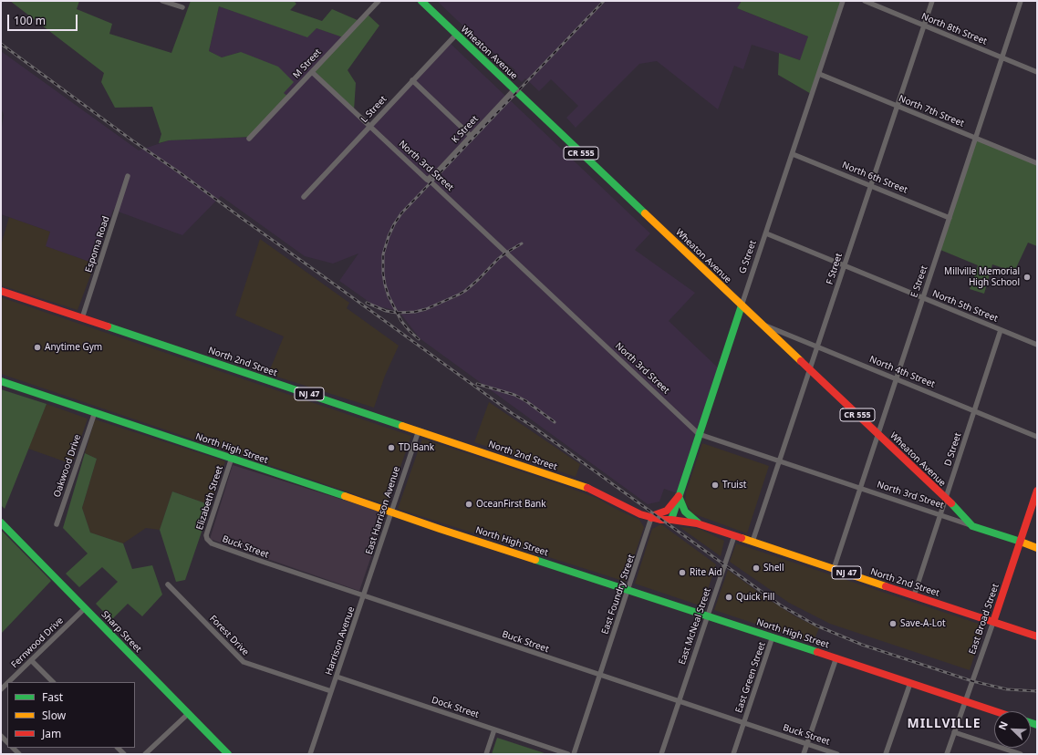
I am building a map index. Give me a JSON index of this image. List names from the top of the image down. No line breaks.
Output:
{"streets":{"main road":["Wheaton Avenue","CR 555","North 3rd Street","G Street","North 2nd Street","NJ 47","North High Street","East Broad Street","Sharp Street"],"street":["North 8th Street","M Street","L Street","North 7th Street","K Street","North 6th Street","Espoma Road","F Street","E Street","North 5th Street","North 4th Street","D Street","Oakwood Drive","Elizabeth Street","East Harrison Avenue","Buck Street","East Foundry Street","East McNeal Street","Forest Drive","Harrison Avenue","Fernwood Drive","East Green Street","Dock Street"]},"crossings":[["North 8th Street","F Street"],["North 8th Street","E Street"],["Wheaton Avenue","L Street"],["Wheaton Avenue","K Street"],["Wheaton Avenue","North 3rd Street"],["Wheaton Avenue","G Street"],["Wheaton Avenue","F Street"],["Wheaton Avenue","E Street"],["Wheaton Avenue","North 4th Street"],["Wheaton Avenue","D Street"],["M Street","North 3rd Street"],["L Street","North 3rd Street"],["North 7th Street","G Street"],["North 7th Street","F Street"],["North 7th Street","E Street"],["K Street","North 3rd Street"],["North 3rd Street","G Street"],["North 3rd Street","F Street"],["North 3rd Street","E Street"],["North 3rd Street","D Street"],["North 3rd Street","East Broad Street"],["North 6th Street","G Street"],["North 6th Street","F Street"],["North 6th Street","E Street"],["Espoma Road","North 2nd Street"],["G Street","North 5th Street"],["G Street","North 2nd Street"],["F Street","North 5th Street"],["F Street","North 2nd Street"],["F Street","North 4th Street"],["E Street","North 5th Street"],["E Street","North 2nd Street"],["E Street","North 4th Street"],["North 5th Street","D Street"],["North 2nd Street","D Street"],["North 2nd Street","East Harrison Avenue"],["North 2nd Street","East Foundry Street"],["North 2nd Street","East Broad Street"],["North 2nd Street","East McNeal Street"],["North 4th Street","D Street"],["North High Street","Oakwood Drive"],["North High Street","Elizabeth Street"],["North High Street","East Harrison Avenue"],["North High Street","East Foundry Street"],["North High Street","East Broad Street"],["North High Street","East McNeal Street"],["North High Street","East Green Street"],["Elizabeth Street","Buck Street"],["East Harrison Avenue","Buck Street"],["East Harrison Avenue","Harrison Avenue"],["Buck Street","East Foundry Street"],["Buck Street","East McNeal Street"],["Buck Street","Harrison Avenue"],["Buck Street","East Green Street"],["Sharp Street","Fernwood Drive"],["Forest Drive","Harrison Avenue"],["Harrison Avenue","Dock Street"]],"districts":["MILLVILLE"],"places":["Millville Memorial High School","Anytime Gym","TD Bank","Truist","OceanFirst Bank","Shell","Rite Aid","Quick Fill","Save-A-Lot"],"legend":["Fast","Slow","Jam"],"scale_bar":"100 m","north":"top left"}
